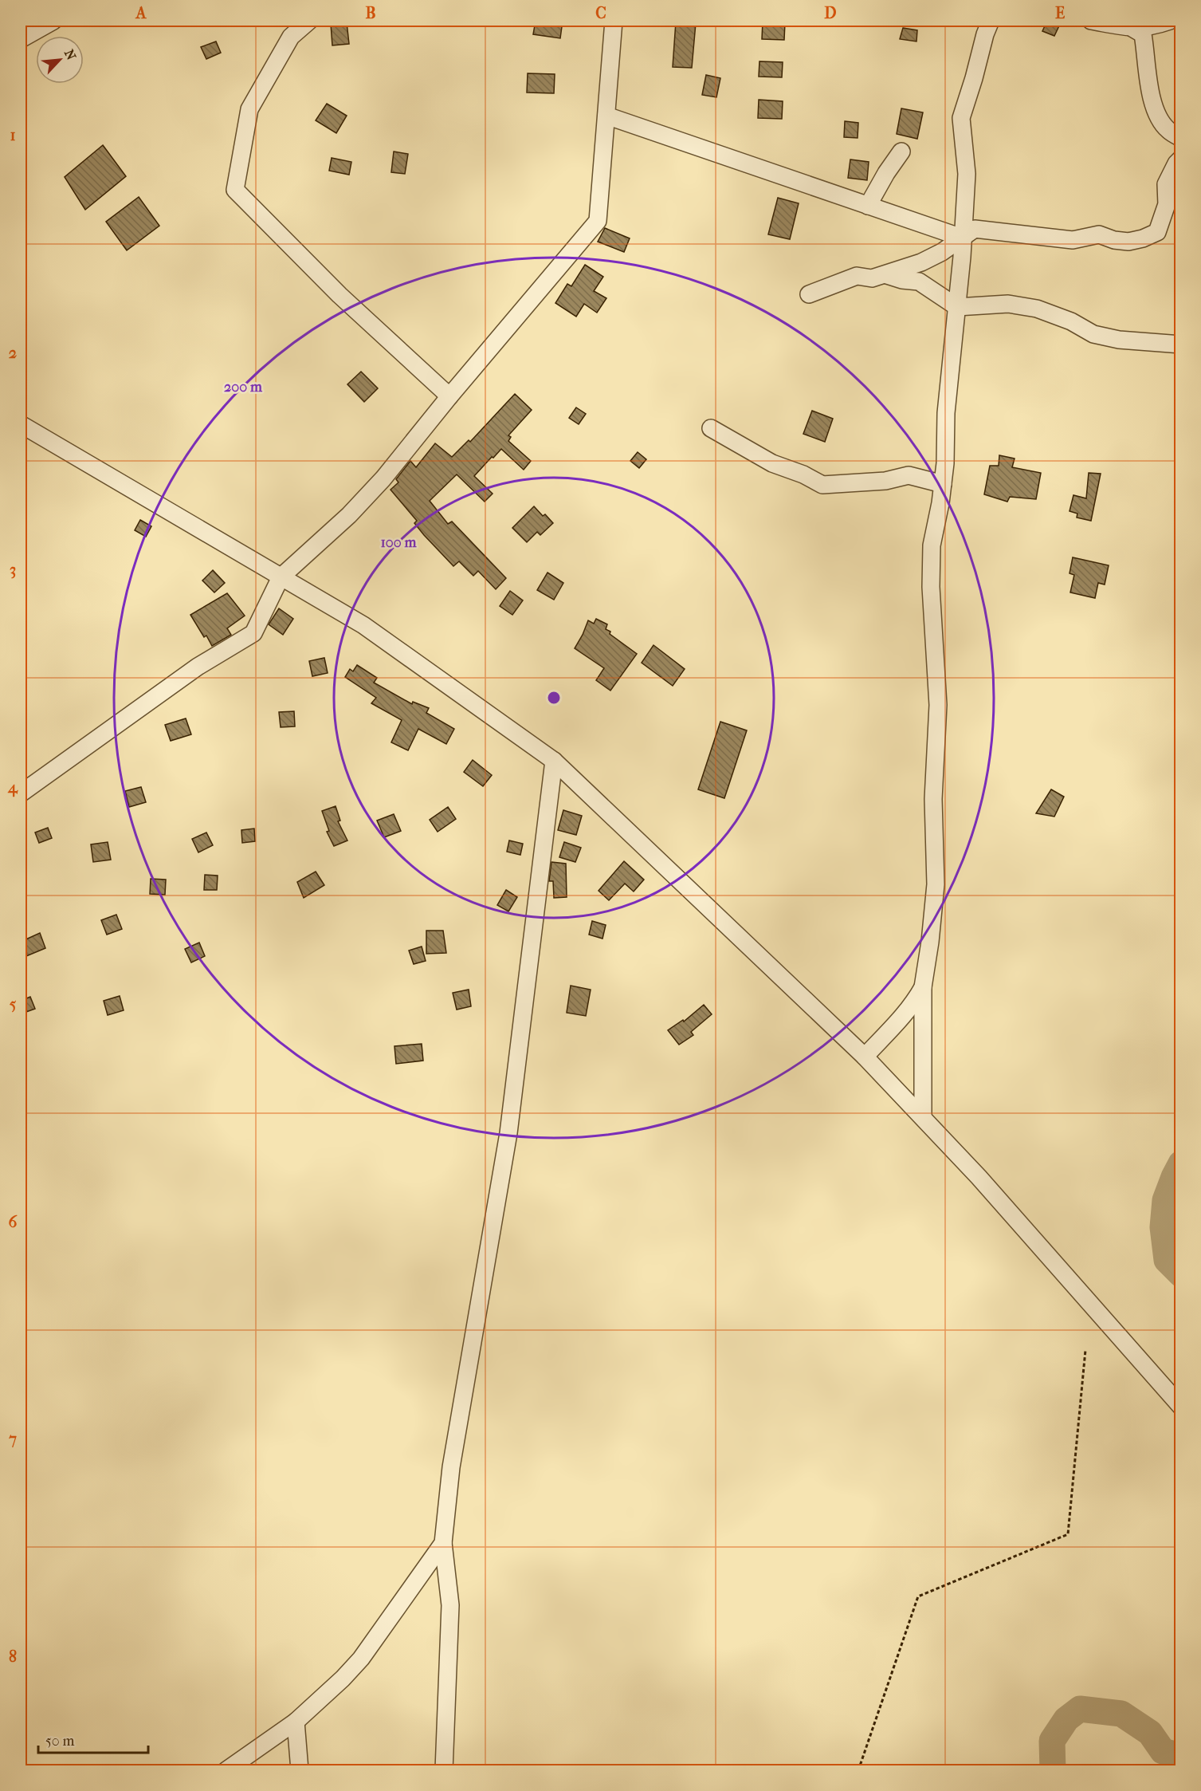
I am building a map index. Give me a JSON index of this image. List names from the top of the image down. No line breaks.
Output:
{"scale_bar":"50 m","north":"top right","grid":{"columns":["A","B","C","D","E"],"rows":["1","2","3","4","5","6","7","8"]},"rings":["200 m","100 m"]}
